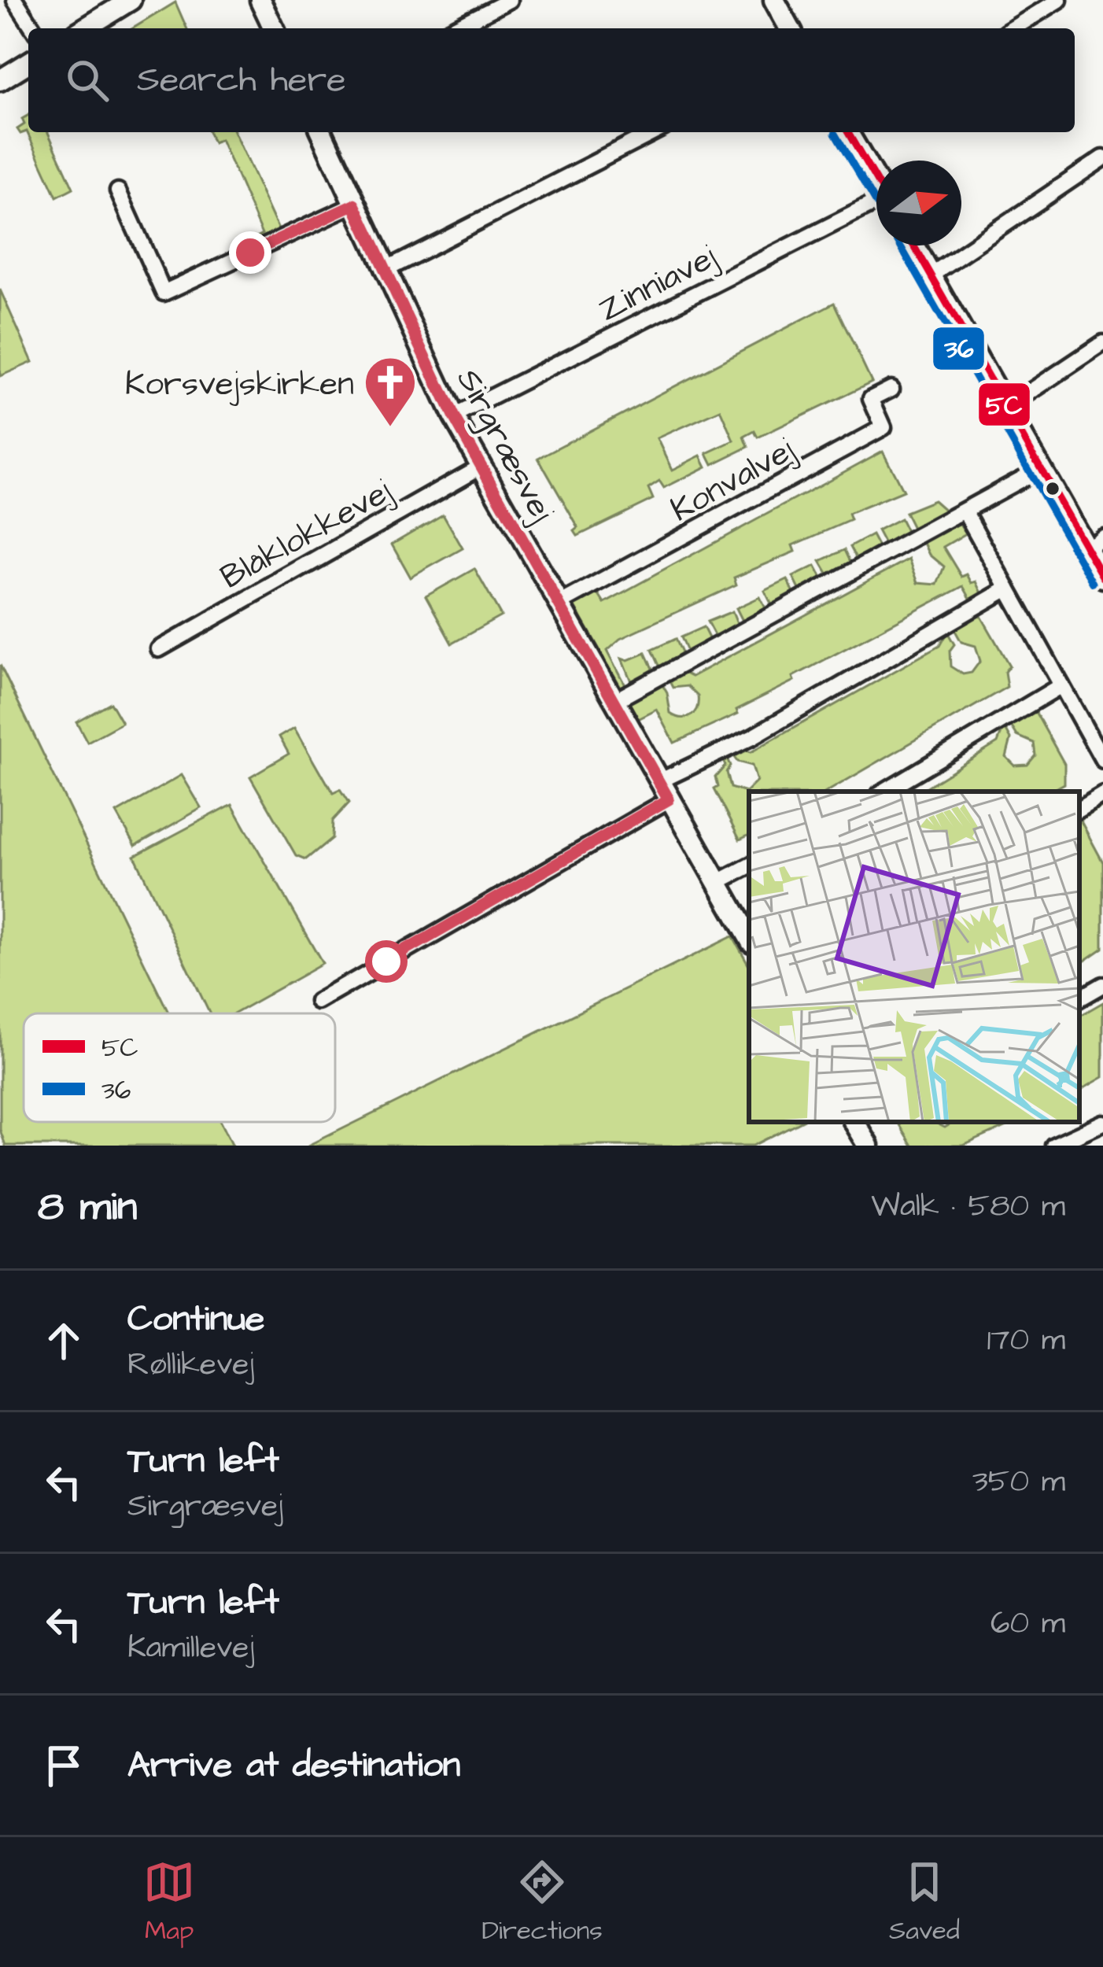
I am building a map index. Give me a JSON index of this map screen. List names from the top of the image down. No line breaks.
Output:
{"streets":{"street":["Zinniavej","Sirgræsvej","Konvalvej","Blåklokkevej"]},"crossings":[["Zinniavej","Sirgræsvej"],["Sirgræsvej","Konvalvej"],["Sirgræsvej","Blåklokkevej"]],"places":{"church":["Korsvejskirken"]},"lines":["transit line 5C","transit line 36"],"legend":["5C","36"],"north":"right","page":{"search":"Search here","heading":["8 min","Walk · 580 m"],"list":[["Continue","Røllikevej","170 m"],["Turn left","Sirgræsvej","350 m"],["Turn left","Kamillevej","60 m"],"Arrive at destination"],"nav":["Map","Directions","Saved"]}}
